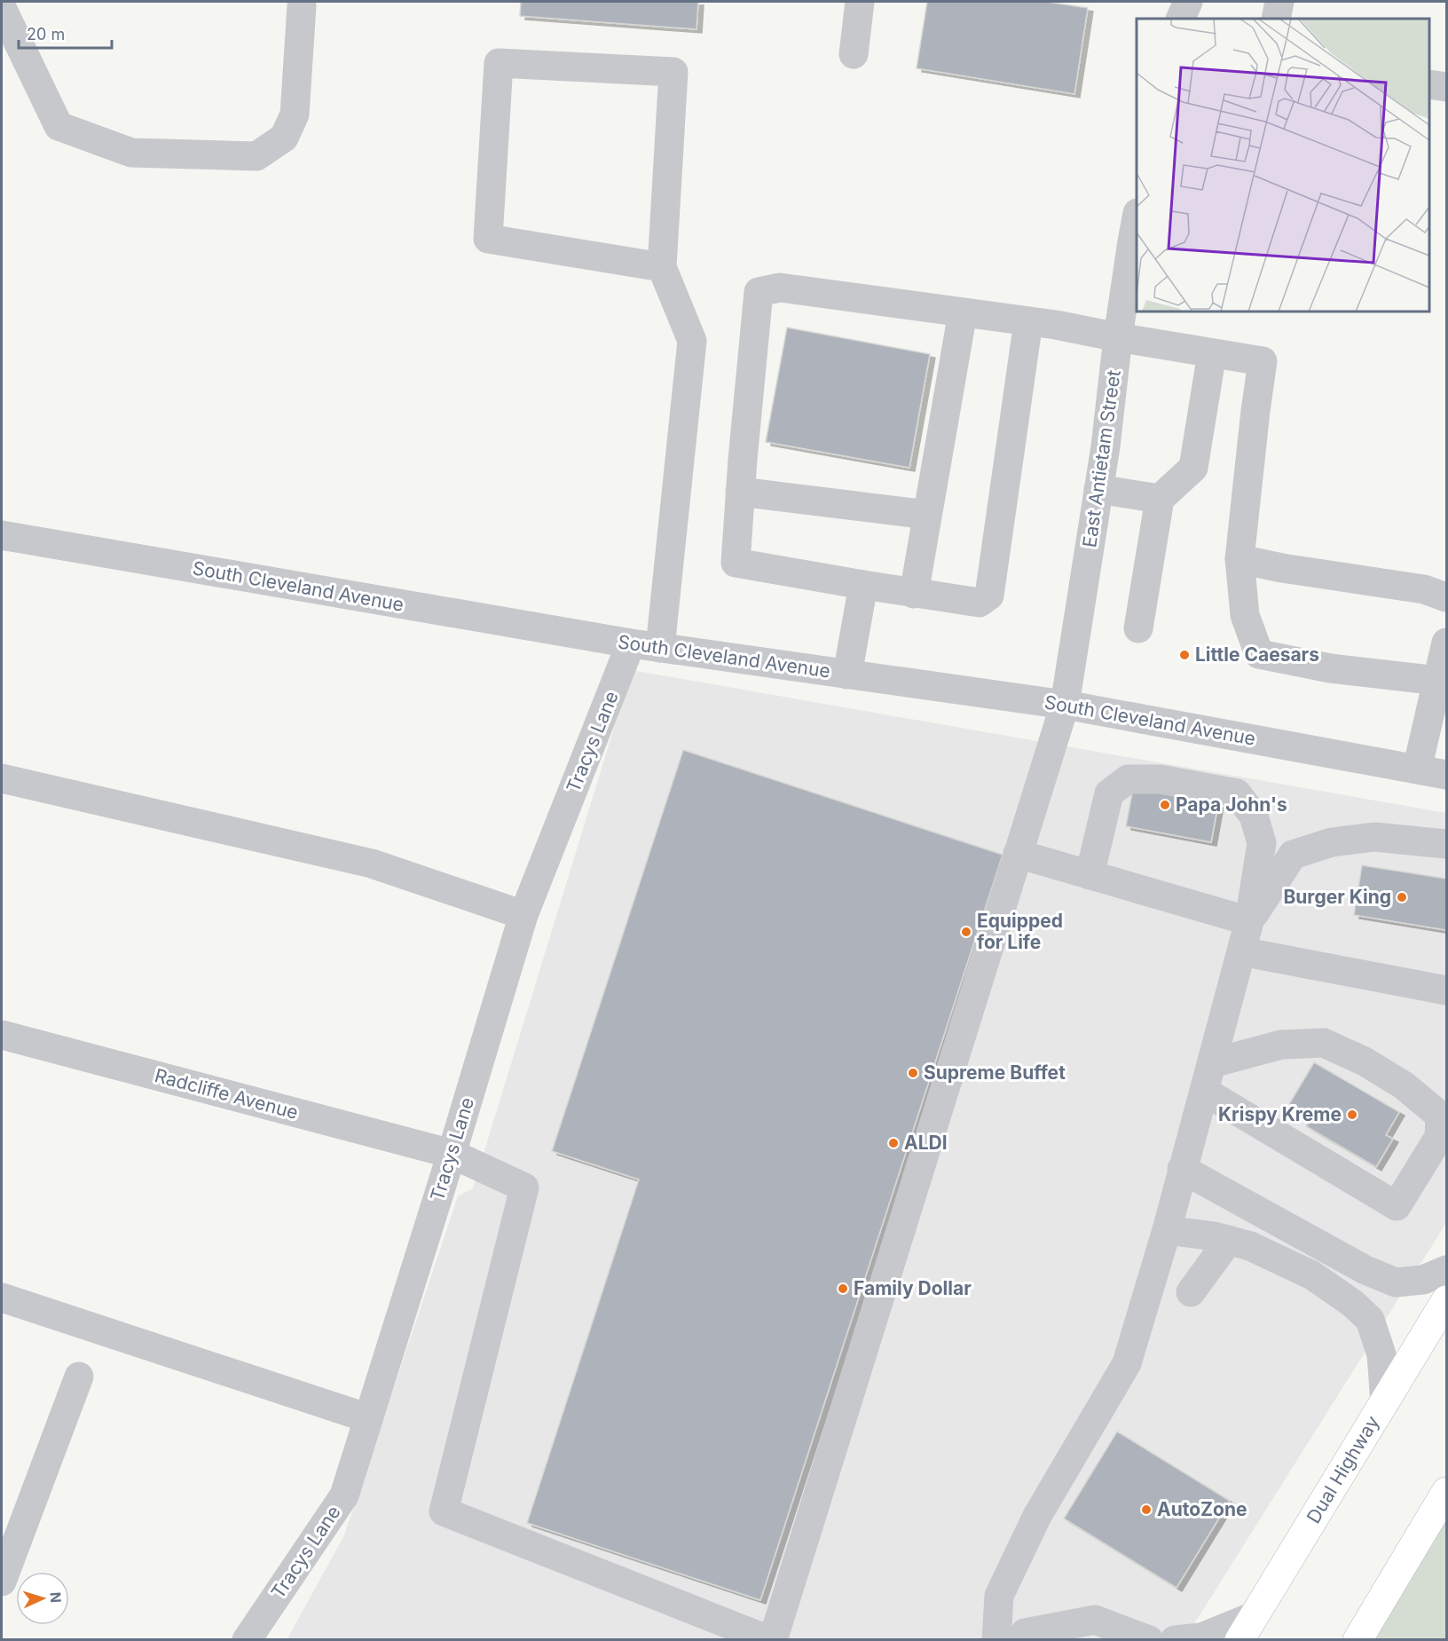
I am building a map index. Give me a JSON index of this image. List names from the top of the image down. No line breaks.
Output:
{"streets":{"main road":["Dual Highway"],"street":["East Antietam Street","South Cleveland Avenue","Tracys Lane","Radcliffe Avenue"]},"crossings":[["East Antietam Street","South Cleveland Avenue"],["South Cleveland Avenue","Tracys Lane"],["Tracys Lane","Radcliffe Avenue"]],"places":["Little Caesars","Papa John's","Burger King","Equipped for Life","Supreme Buffet","Krispy Kreme","ALDI","Family Dollar","AutoZone"],"scale_bar":"20 m","north":"right"}
